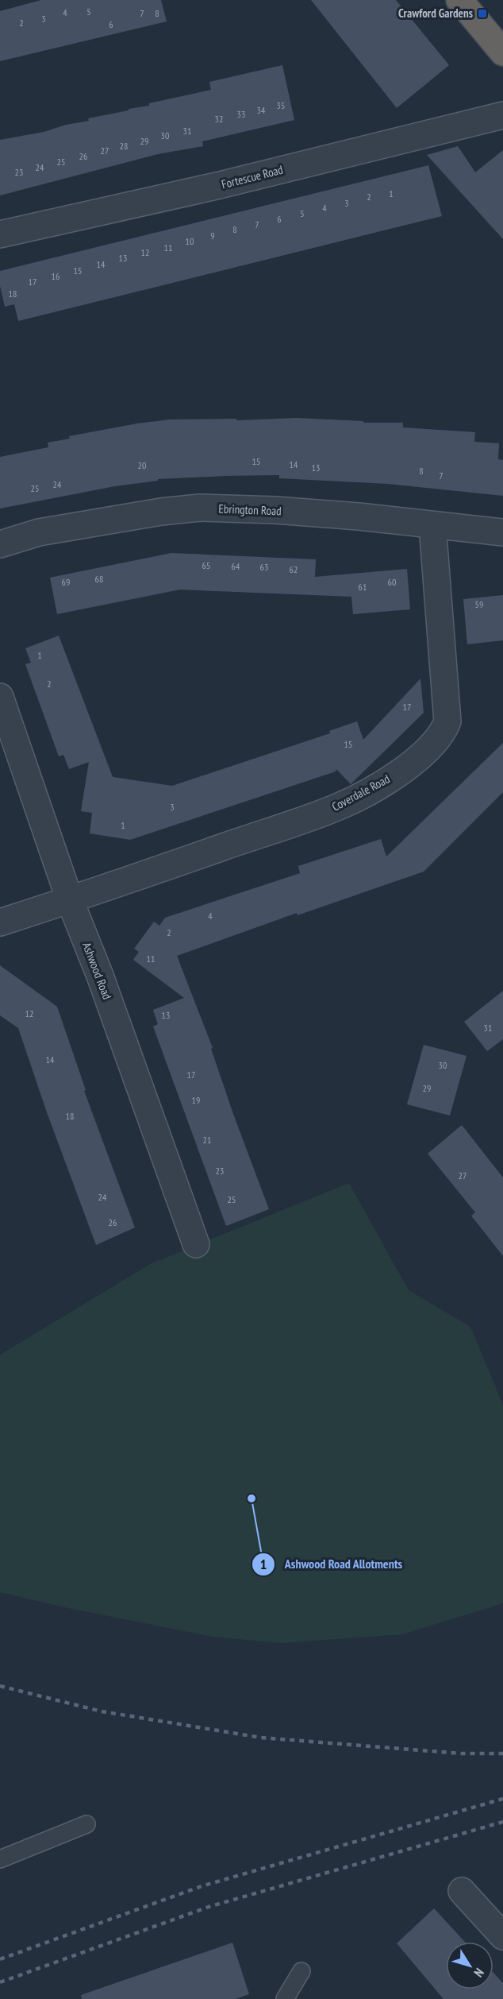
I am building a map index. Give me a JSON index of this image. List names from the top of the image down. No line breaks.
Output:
{"streets":{"street":["Fortescue Road","Ebrington Road","Coverdale Road","Ashwood Road"]},"crossings":[["Ebrington Road","Coverdale Road"],["Coverdale Road","Ashwood Road"]],"places":{"transit":["Crawford Gardens"],"other":["Ashwood Road Allotments"]},"house_numbers":["5","4","7","8","3","2","6","35","34","33","32","31","30","29","28","27","26","25","24","23","1","2","3","4","5","6","7","8","9","10","11","12","13","14","15","16","17","18","15","14","20","13","8","7","24","25","65","64","63","62","68","69","60","61","59","1","2","17","15","3","1","4","2","11","12","13","31","14","30","17","29","19","18","21","23","27","24","25","26"],"north":"bottom right"}
